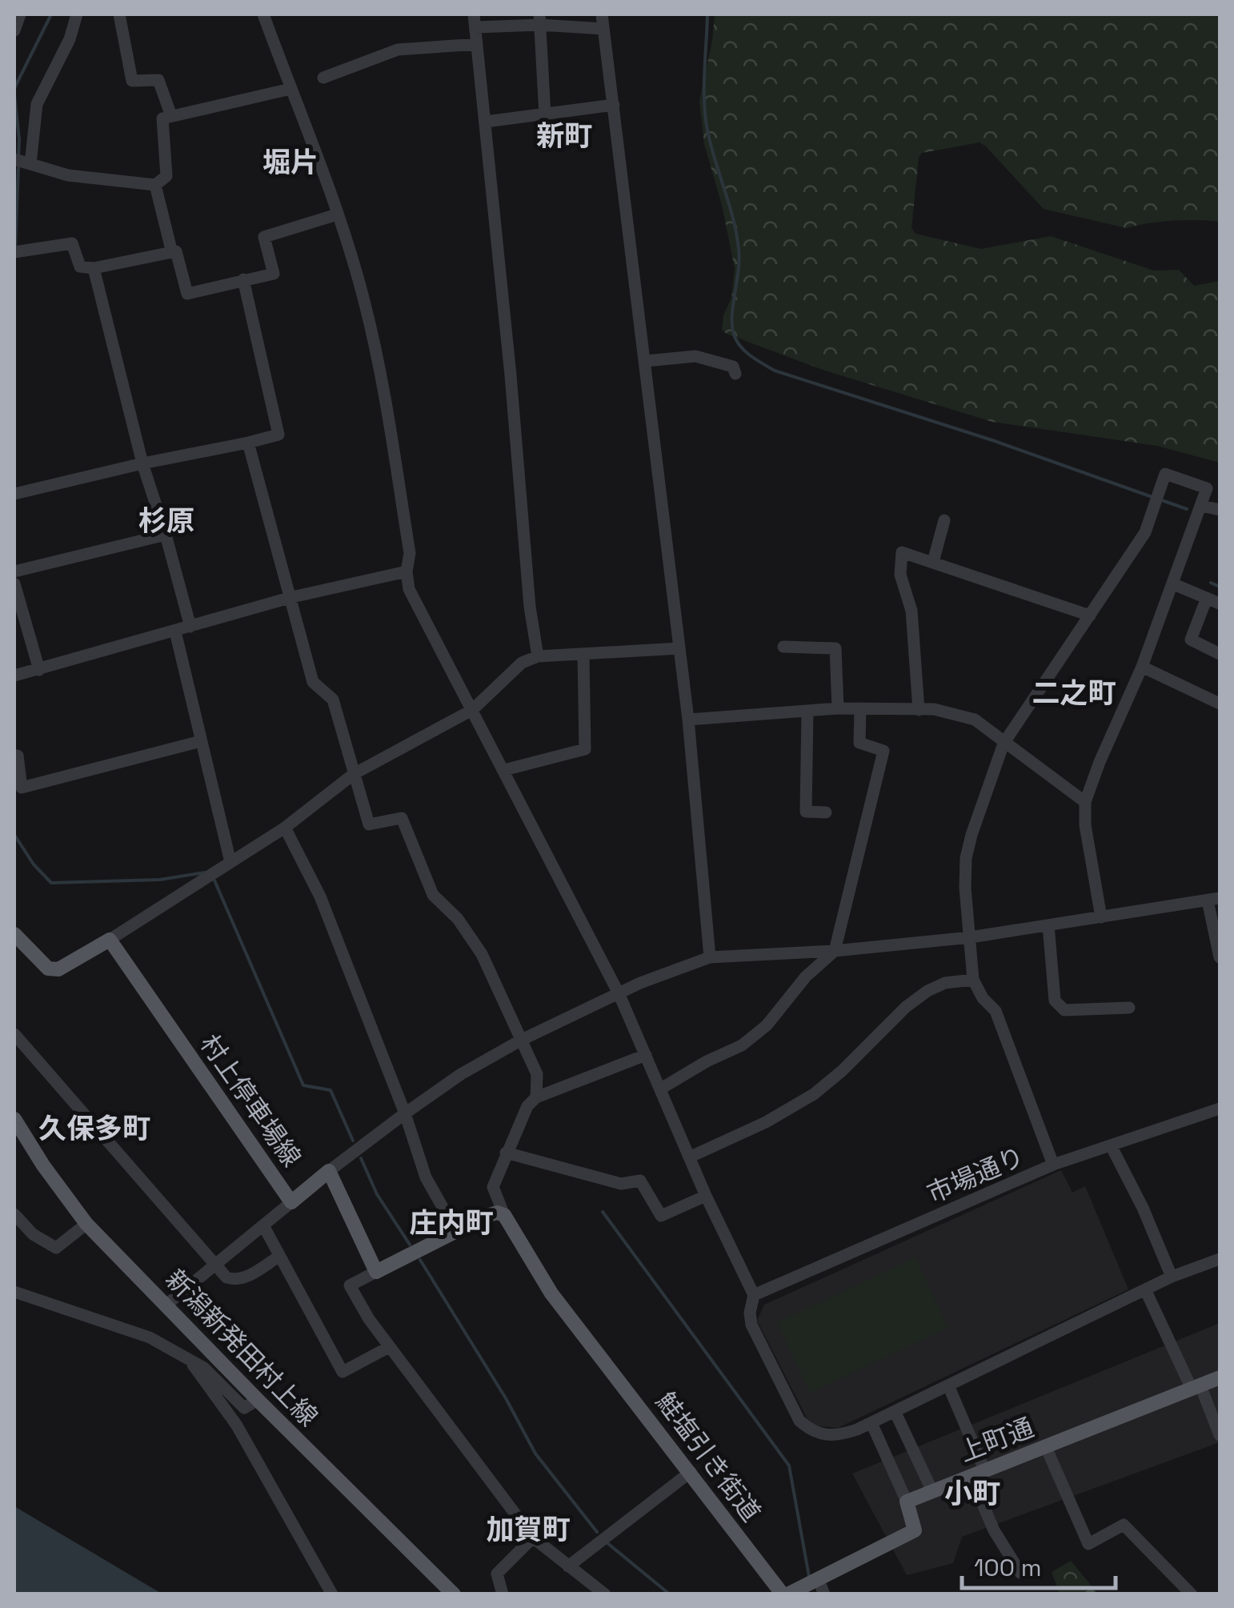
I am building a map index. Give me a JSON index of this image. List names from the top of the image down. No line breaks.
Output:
{"streets":{"main road":["村上停車場線","新潟新発田村上線","上町通","鮭塩引き街道"],"street":["市場通り"]},"districts":["新町","堀片","杉原","二之町","久保多町","庄内町","小町","加賀町"],"scale_bar":"100 m"}
